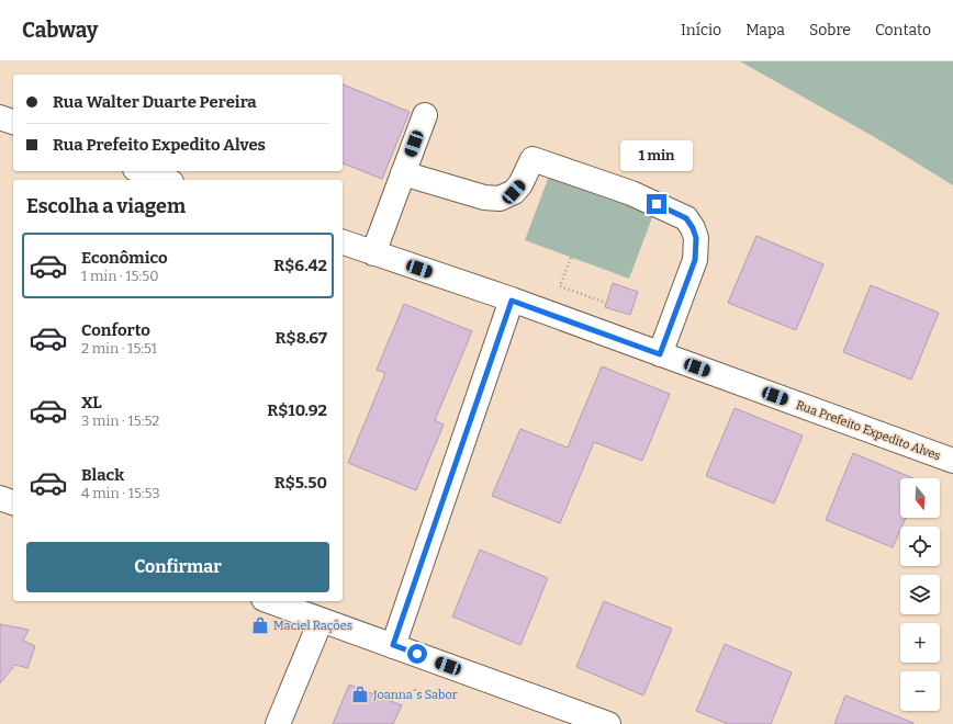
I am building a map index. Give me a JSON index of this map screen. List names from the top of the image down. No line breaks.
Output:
{"streets":{"street":["Rua Prefeito Expedito Alves"]},"places":{"shop":["Maciel Rações","Joanna´s Sabor"]},"north":"bottom","page":{"header":"Cabway","nav":["Início","Mapa","Sobre","Contato"],"banner":["Rua Walter Duarte Pereira","Rua Prefeito Expedito Alves"],"bubble":"1 min","heading":"Escolha a viagem","list":[{"name":"Econômico","note":"1 min · 15:50","value":"R$6.42"},{"name":"Conforto","note":"2 min · 15:51","value":"R$8.67"},{"name":"XL","note":"3 min · 15:52","value":"R$10.92"},{"name":"Black","note":"4 min · 15:53","value":"R$5.50"}],"map_buttons":["+","−"],"buttons":"Confirmar"}}
